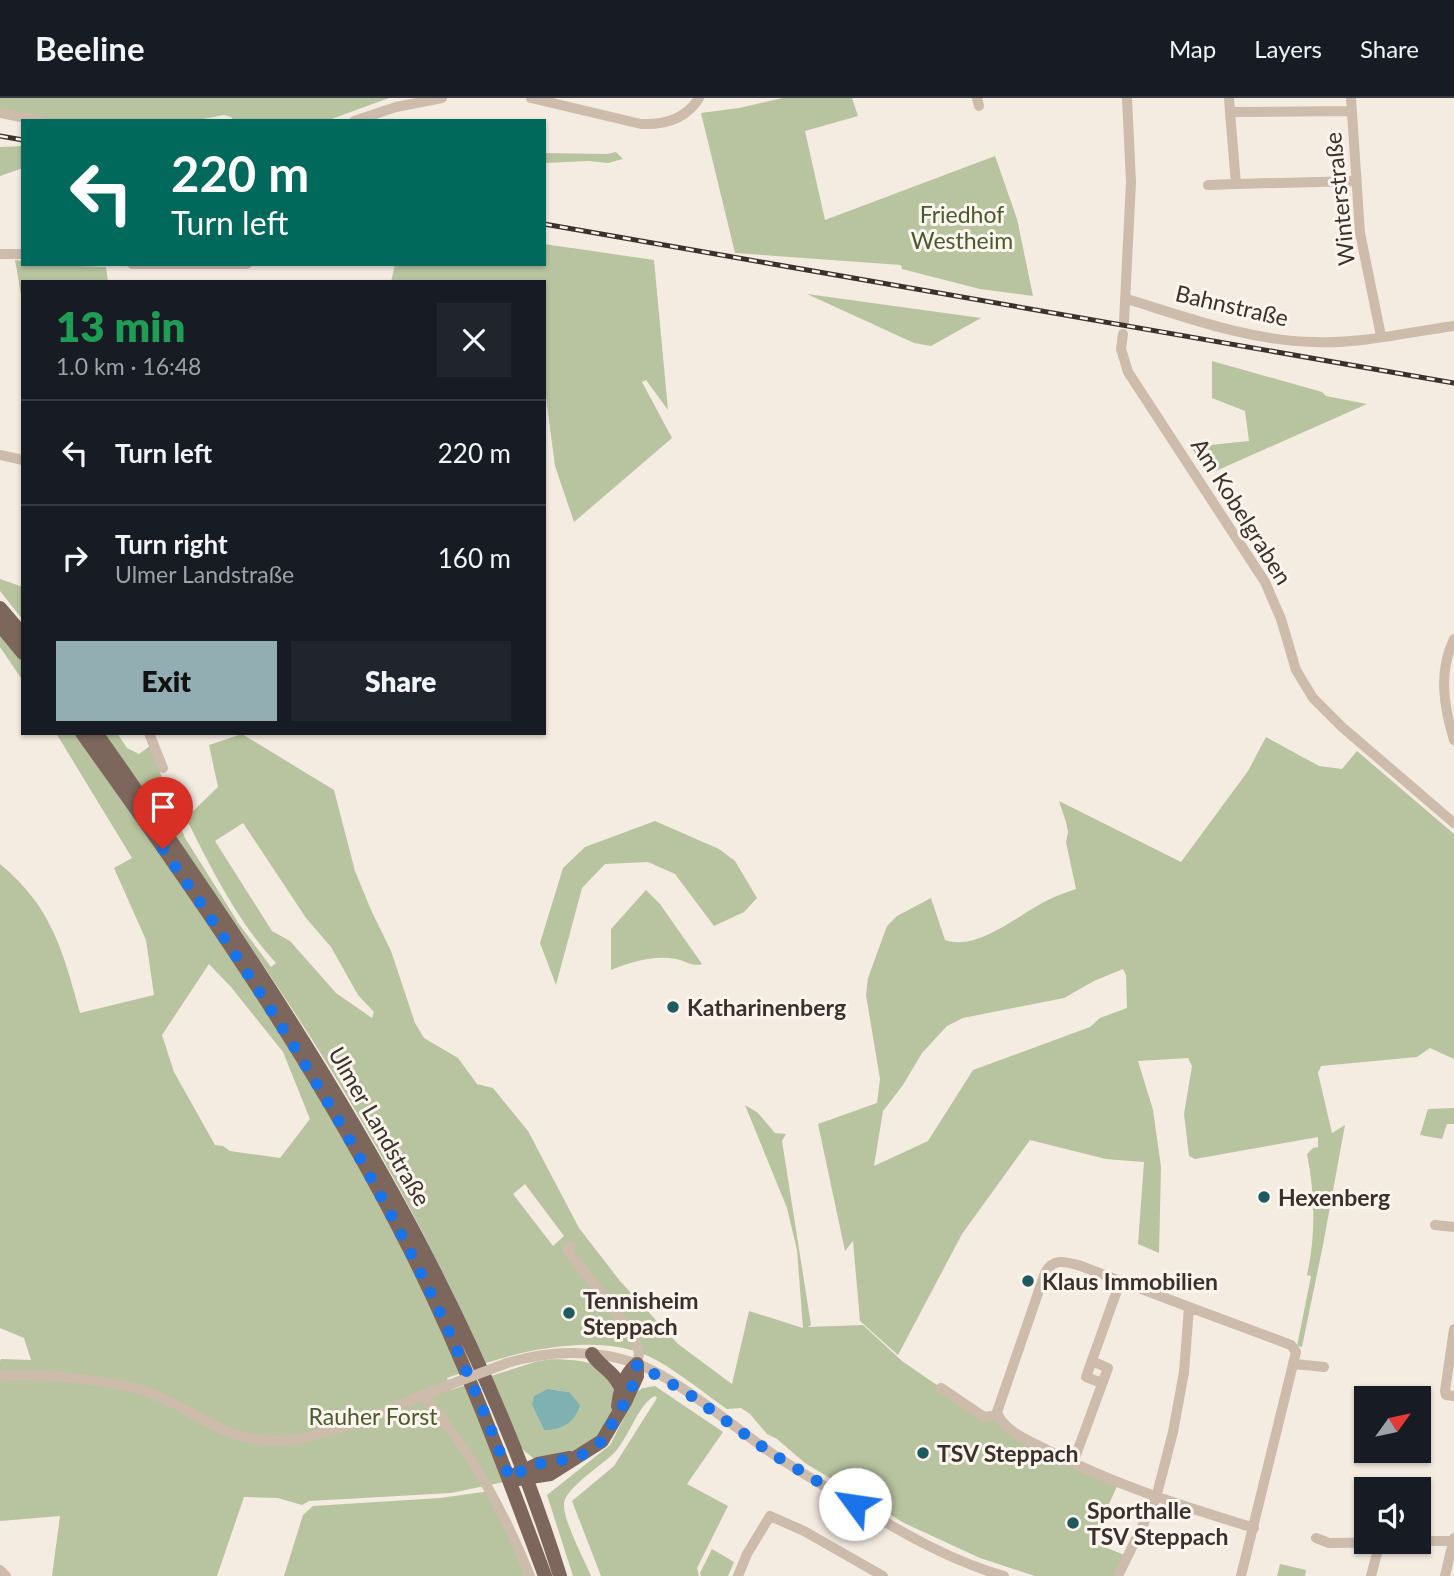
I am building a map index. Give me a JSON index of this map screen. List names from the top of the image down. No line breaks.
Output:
{"streets":{"main road":["Ulmer Landstraße"],"street":["Winterstraße","Bahnstraße","Am Kobelgraben"]},"crossings":[["Winterstraße","Bahnstraße"],["Bahnstraße","Am Kobelgraben"]],"parks":["Friedhof Westheim","Rauher Forst"],"places":["Katharinenberg","Hexenberg","Klaus Immobilien","Tennisheim Steppach","TSV Steppach","Sporthalle TSV Steppach"],"north":"top right","page":{"header":"Beeline","nav":["Map","Layers","Share"],"turn":["220 m","Turn left"],"heading":["13 min","1.0 km · 16:48"],"list":[{"name":"Turn left","value":"220 m"},{"name":"Turn right","note":"Ulmer Landstraße","value":"160 m"}],"buttons":["Exit","Share"]}}
